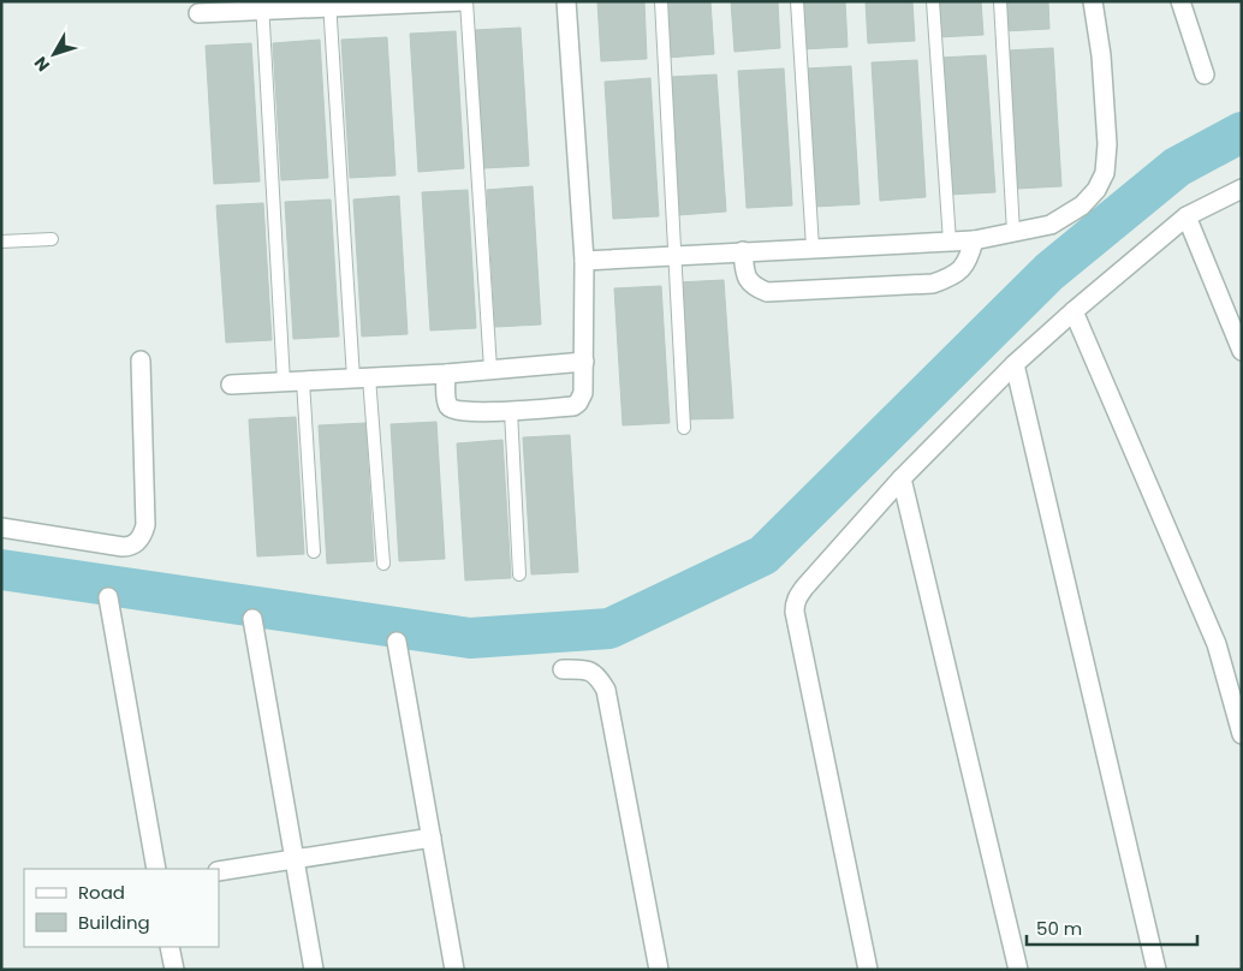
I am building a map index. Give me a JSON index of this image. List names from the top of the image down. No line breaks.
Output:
{"legend":["Road","Building"],"scale_bar":"50 m","north":"bottom left"}
